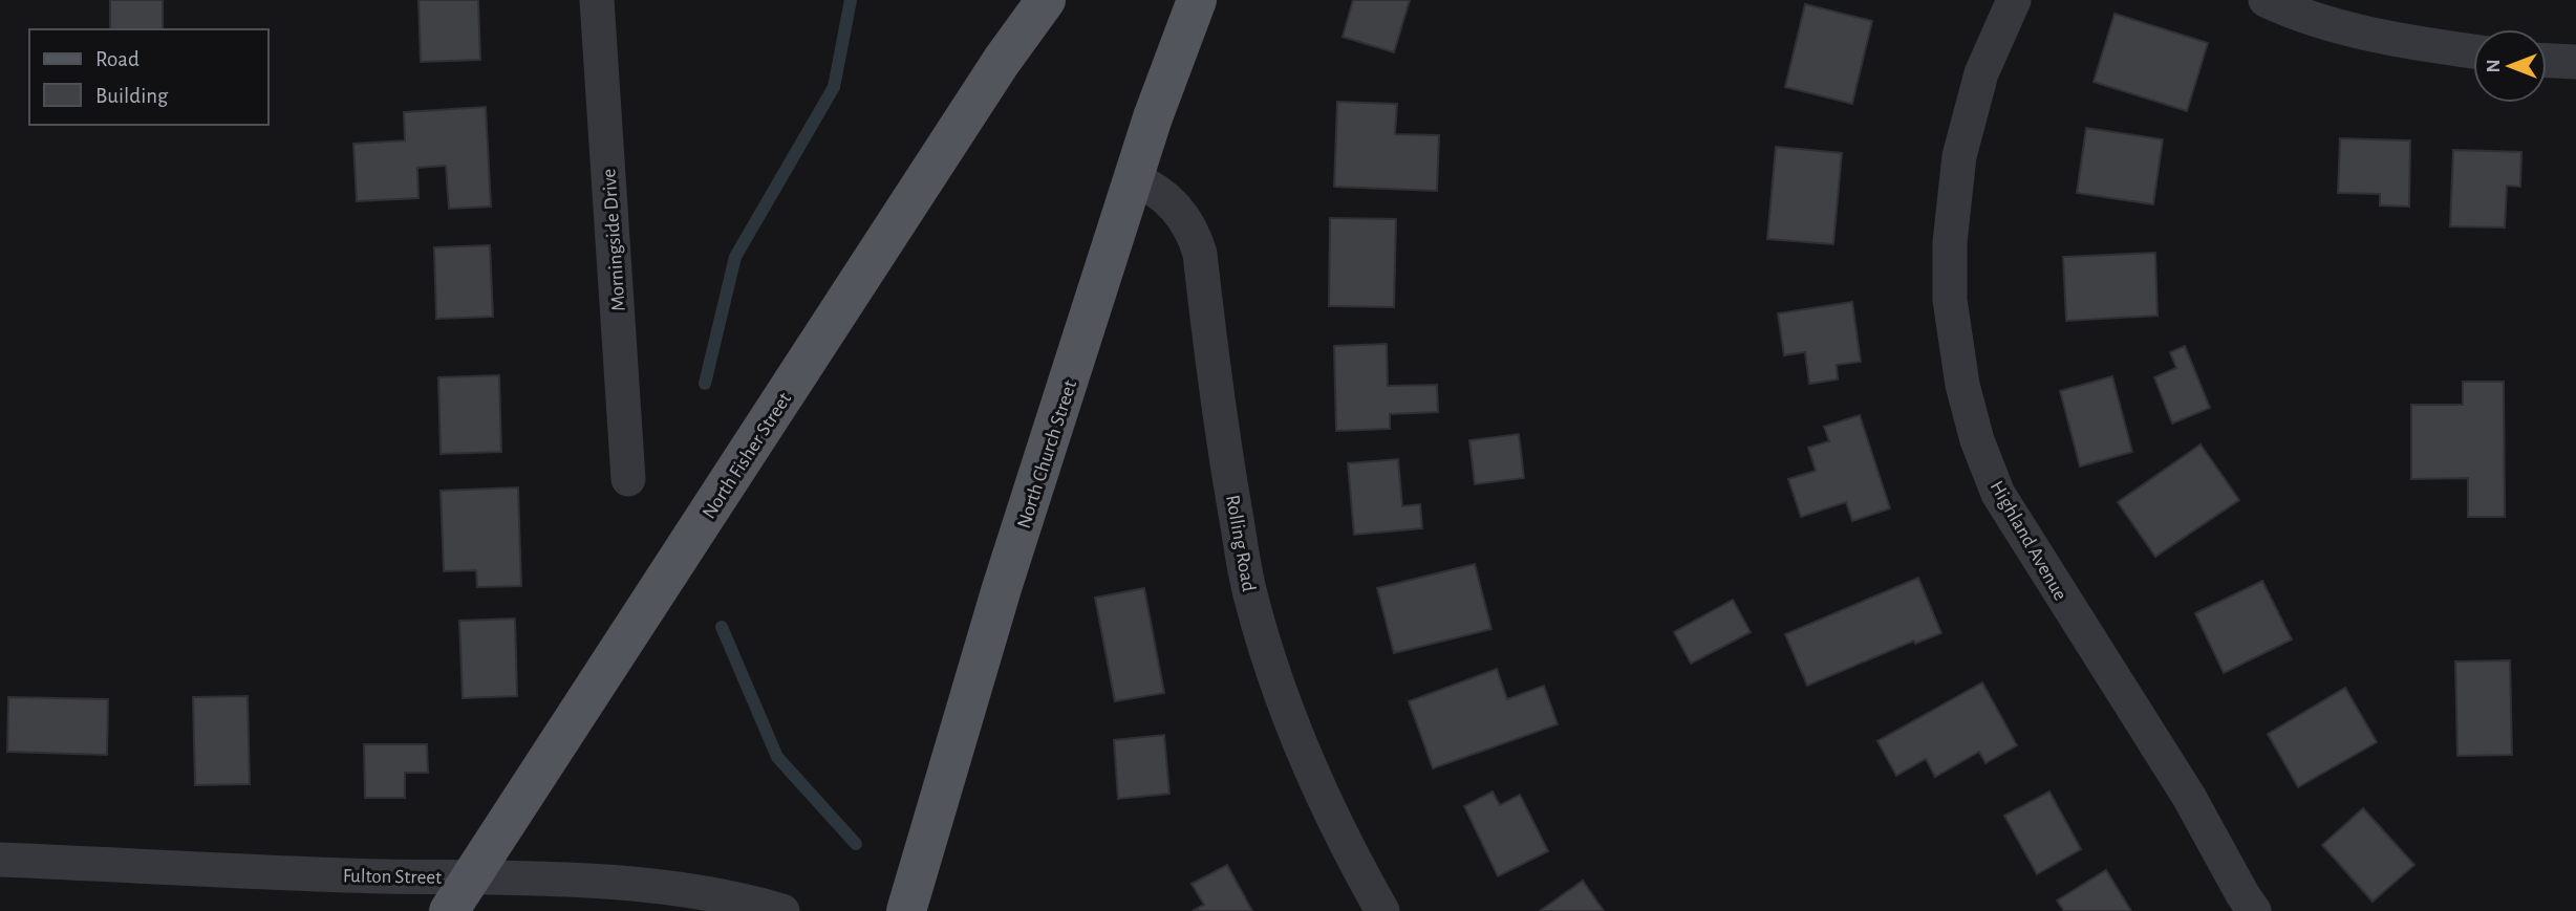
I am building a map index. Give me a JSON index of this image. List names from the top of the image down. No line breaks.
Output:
{"streets":{"main road":["North Church Street","North Fisher Street"],"street":["Morningside Drive","Highland Avenue","Rolling Road","Fulton Street"]},"crossings":[["North Church Street","Rolling Road"],["North Fisher Street","Fulton Street"]],"legend":["Road","Building"],"north":"left"}
